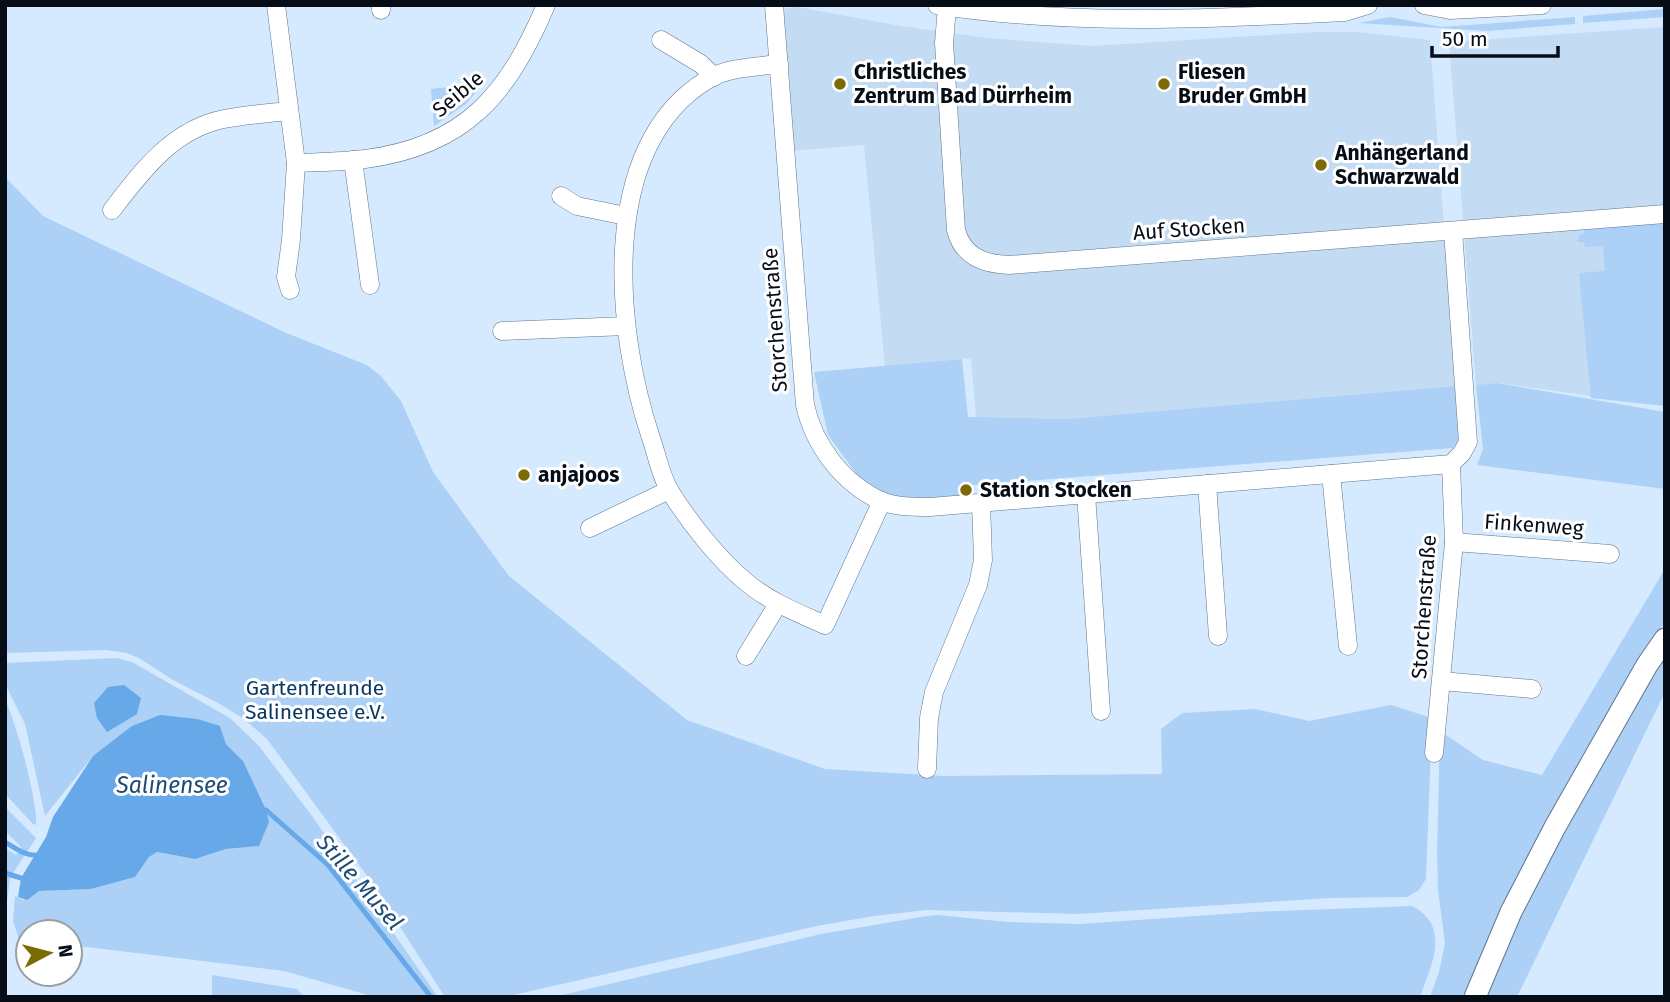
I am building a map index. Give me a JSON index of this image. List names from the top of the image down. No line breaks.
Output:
{"streets":{"street":["Seible","Auf Stocken","Storchenstraße","Finkenweg"]},"crossings":[["Storchenstraße","Finkenweg"]],"water":["Salinensee","Stille Musel"],"parks":["Gartenfreunde Salinensee e.V."],"places":["Christliches Zentrum Bad Dürrheim","Fliesen Bruder GmbH","Anhängerland Schwarzwald","anjajoos","Station Stocken"],"scale_bar":"50 m","north":"right"}
